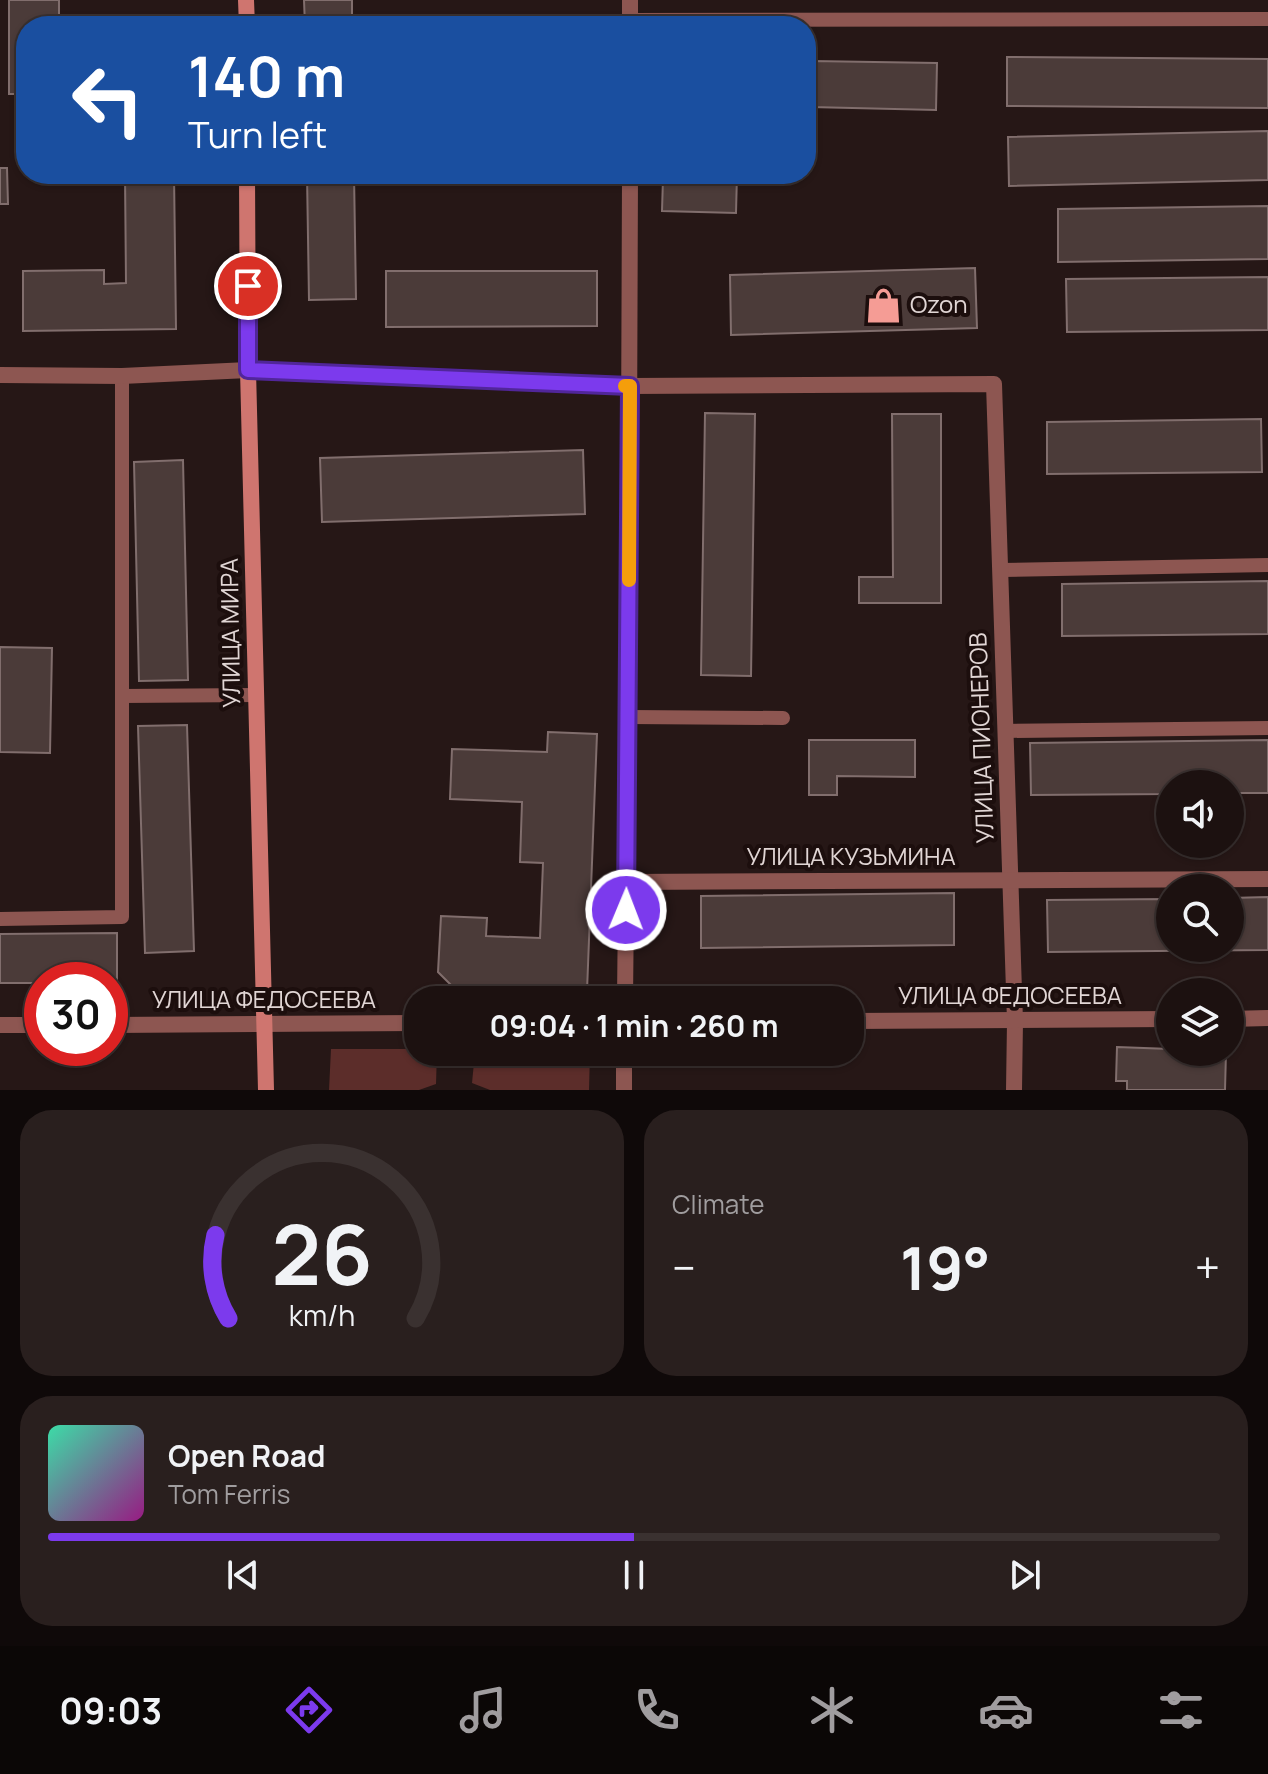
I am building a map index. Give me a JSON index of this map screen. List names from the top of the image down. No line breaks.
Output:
{"streets":{"street":["УЛИЦА МИРА","УЛИЦА ПИОНЕРОВ","УЛИЦА КУЗЬМИНА","УЛИЦА ФЕДОСЕЕВА"]},"crossings":[["УЛИЦА МИРА","УЛИЦА ФЕДОСЕЕВА"],["УЛИЦА ПИОНЕРОВ","УЛИЦА КУЗЬМИНА"],["УЛИЦА ПИОНЕРОВ","УЛИЦА ФЕДОСЕЕВА"]],"places":{"shop":["Ozon"]},"page":{"turn":["140 m","Turn left"],"limit":"30","trip":"09:04 · 1 min · 260 m","tile":"Climate","heat":["−","19°","+"],"song":["Open Road","Tom Ferris"],"tabs":"09:03","gauge":["26","km/h"]}}
